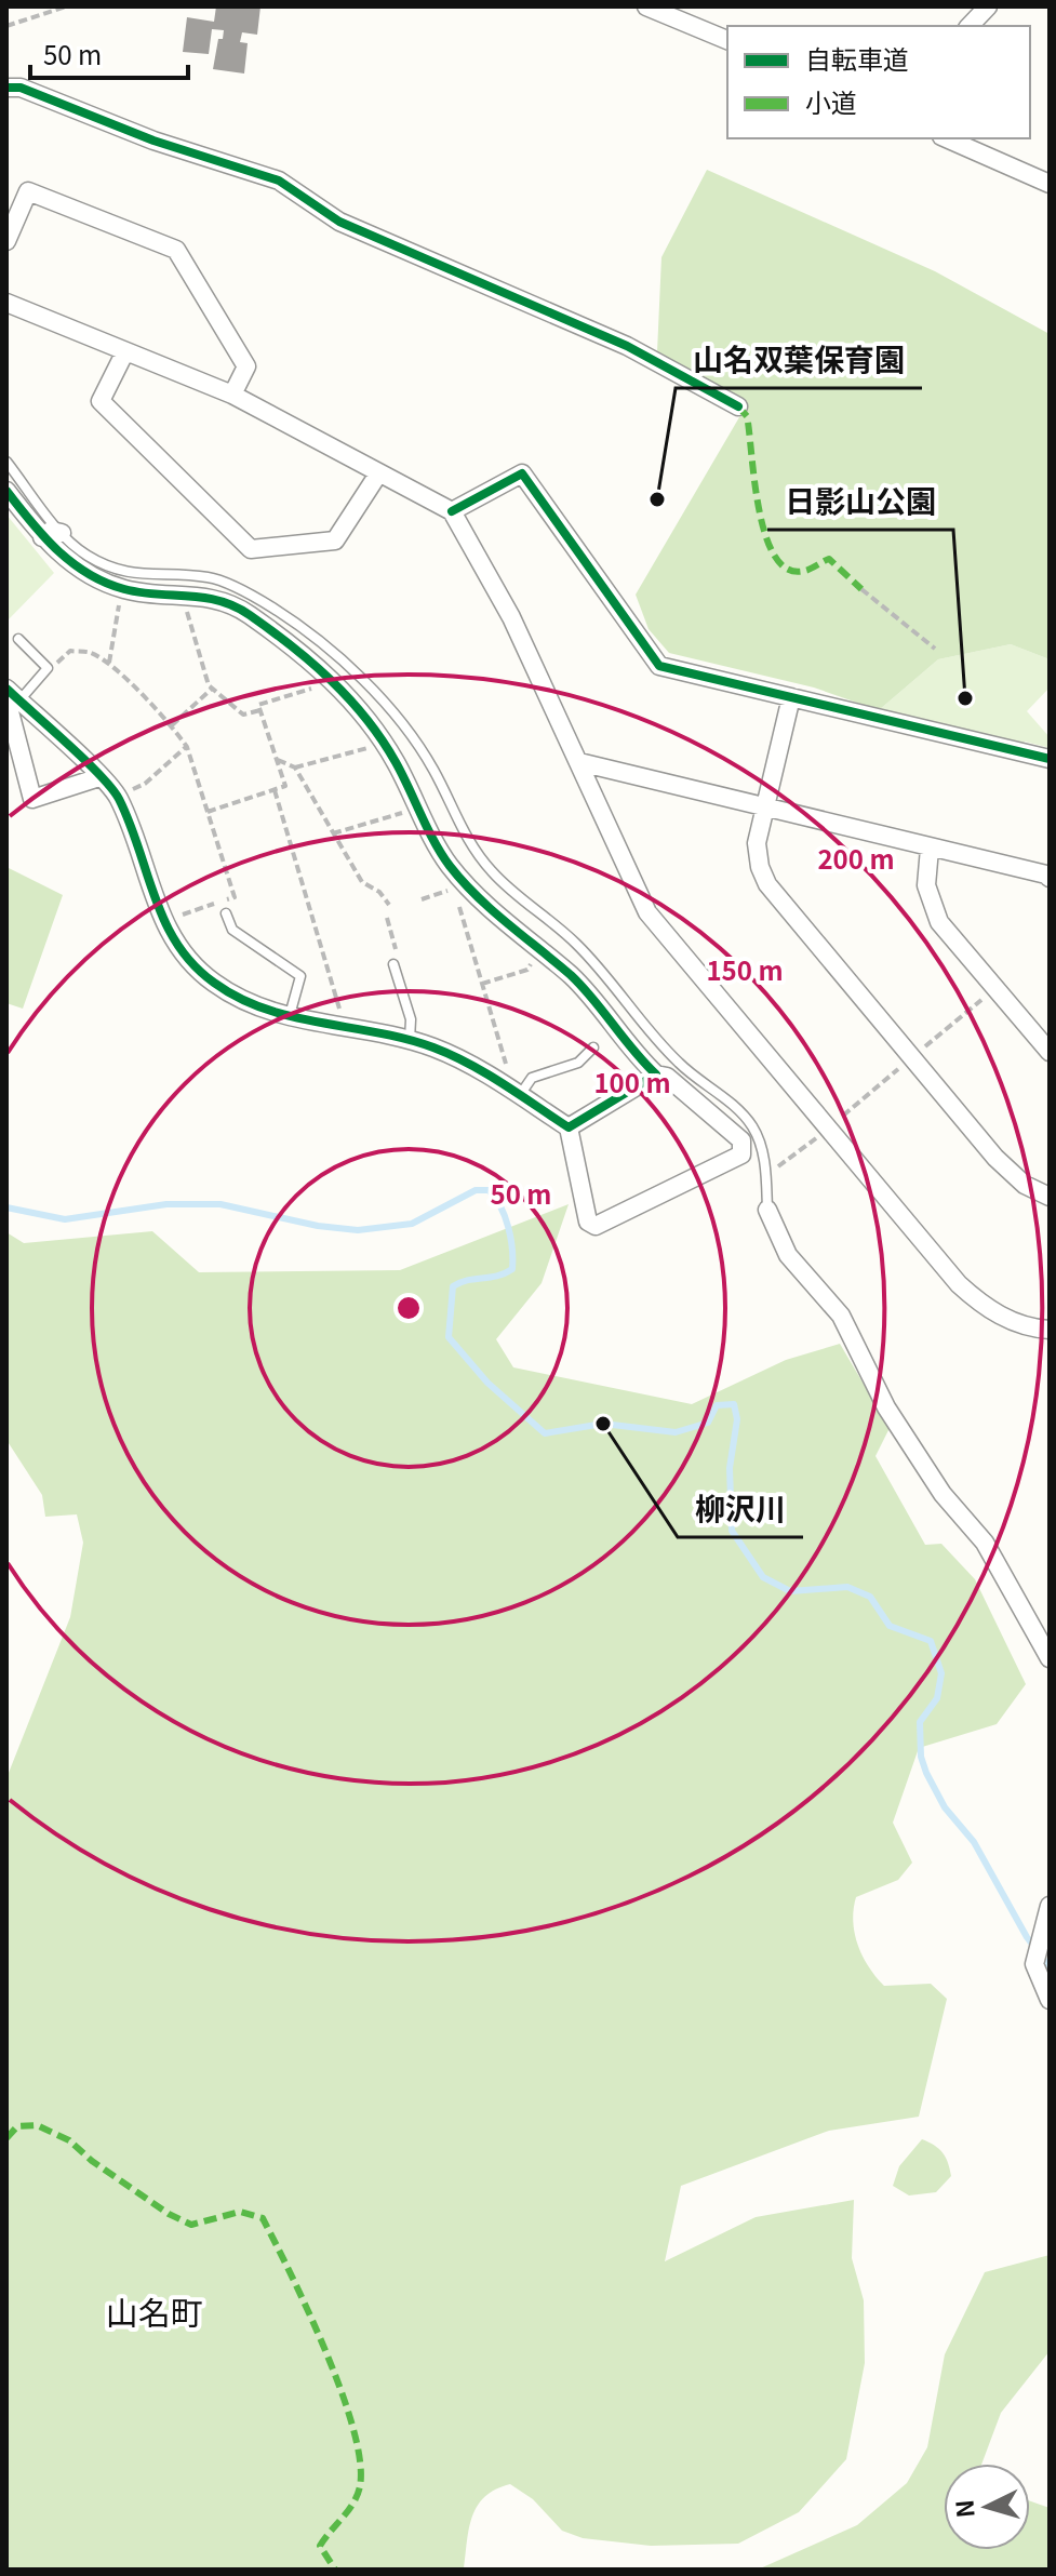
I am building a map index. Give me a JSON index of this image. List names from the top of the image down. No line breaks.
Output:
{"districts":["山名町"],"places":["山名双葉保育園","日影山公園","柳沢川"],"legend":["自転車道","小道"],"scale_bar":"50 m","north":"left","rings":["200 m","150 m","100 m","50 m"]}
